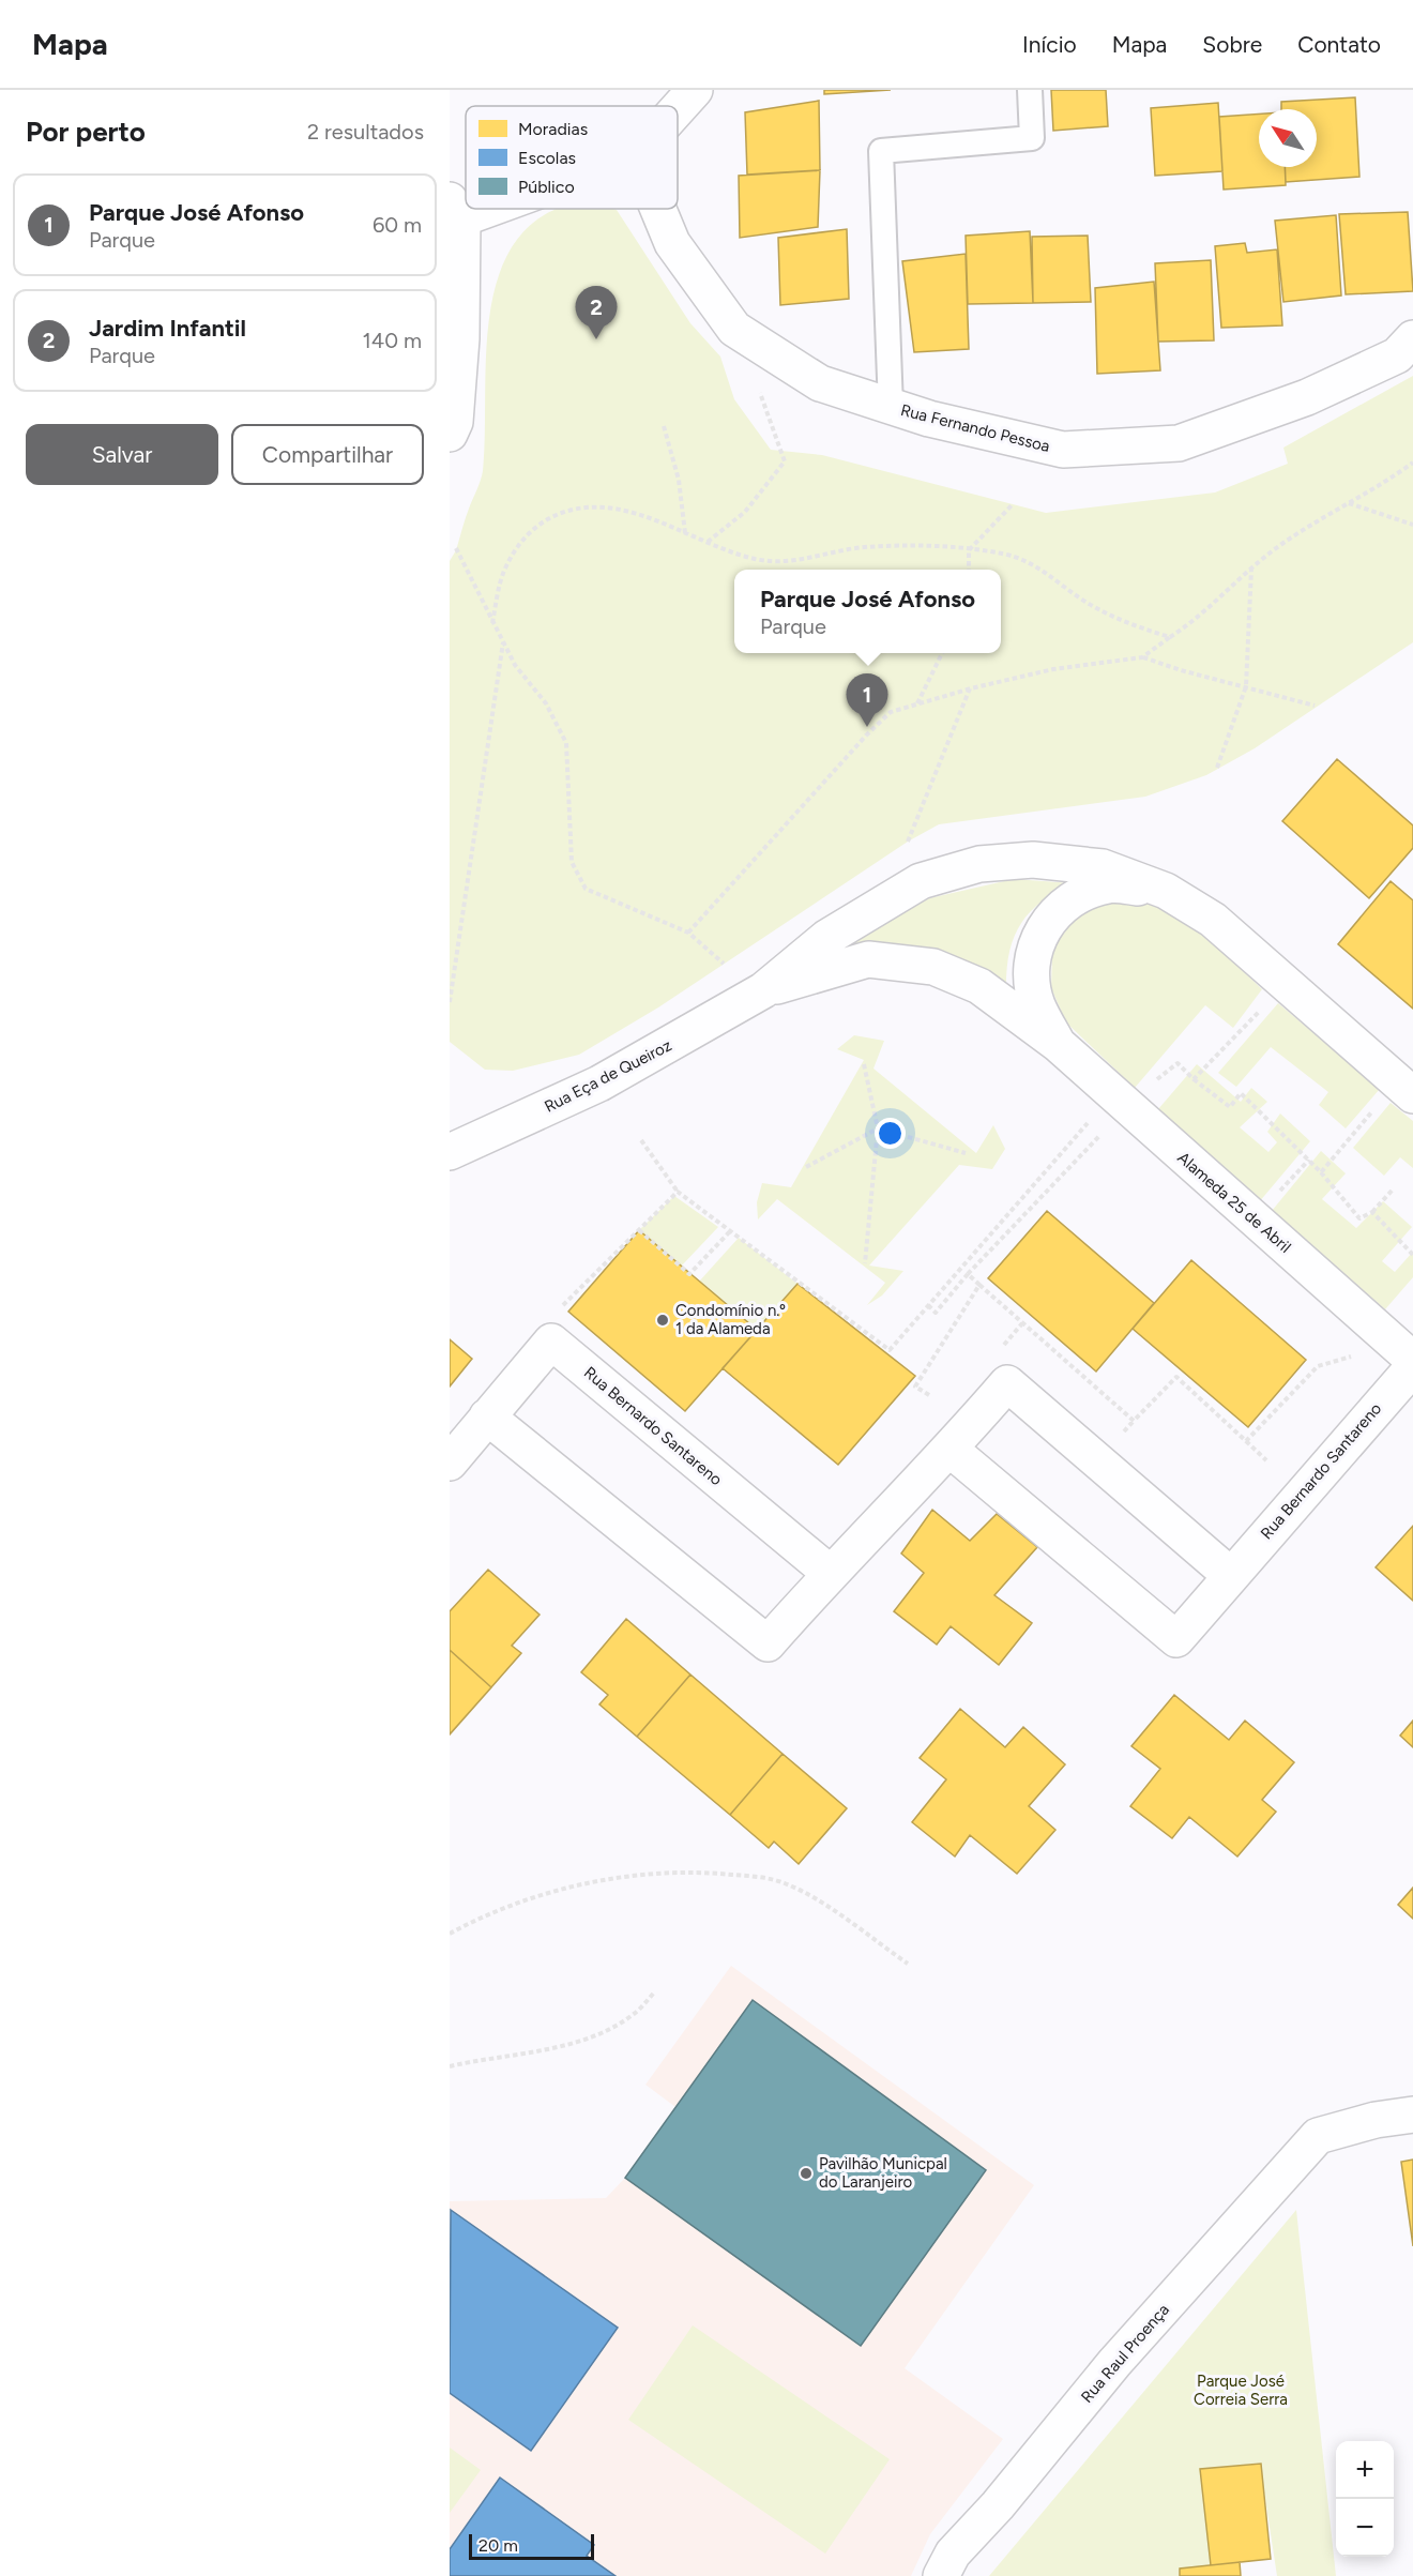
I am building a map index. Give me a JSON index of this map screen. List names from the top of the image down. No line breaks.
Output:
{"streets":{"street":["Rua Fernando Pessoa","Rua Eça de Queiroz","Alameda 25 de Abril","Rua Bernardo Santareno","Rua Raul Proença"]},"crossings":[["Rua Eça de Queiroz","Alameda 25 de Abril"]],"parks":["Parque José Correia Serra"],"places":["Condomínio n.º 1 da Alameda","Pavilhão Municpal do Laranjeiro"],"legend":["Moradias","Escolas","Público"],"scale_bar":"20 m","north":"top left","page":{"header":"Mapa","nav":["Início","Mapa","Sobre","Contato"],"heading":["Por perto","2 resultados"],"list":[{"mark":"1","name":"Parque José Afonso","note":"Parque","value":"60 m"},{"mark":"2","name":"Jardim Infantil","note":"Parque","value":"140 m"}],"pins":["2","1"],"buttons":["Salvar","Compartilhar"],"popup":["Parque José Afonso","Parque"],"map_buttons":["+","−"],"scale":"20 m"}}
